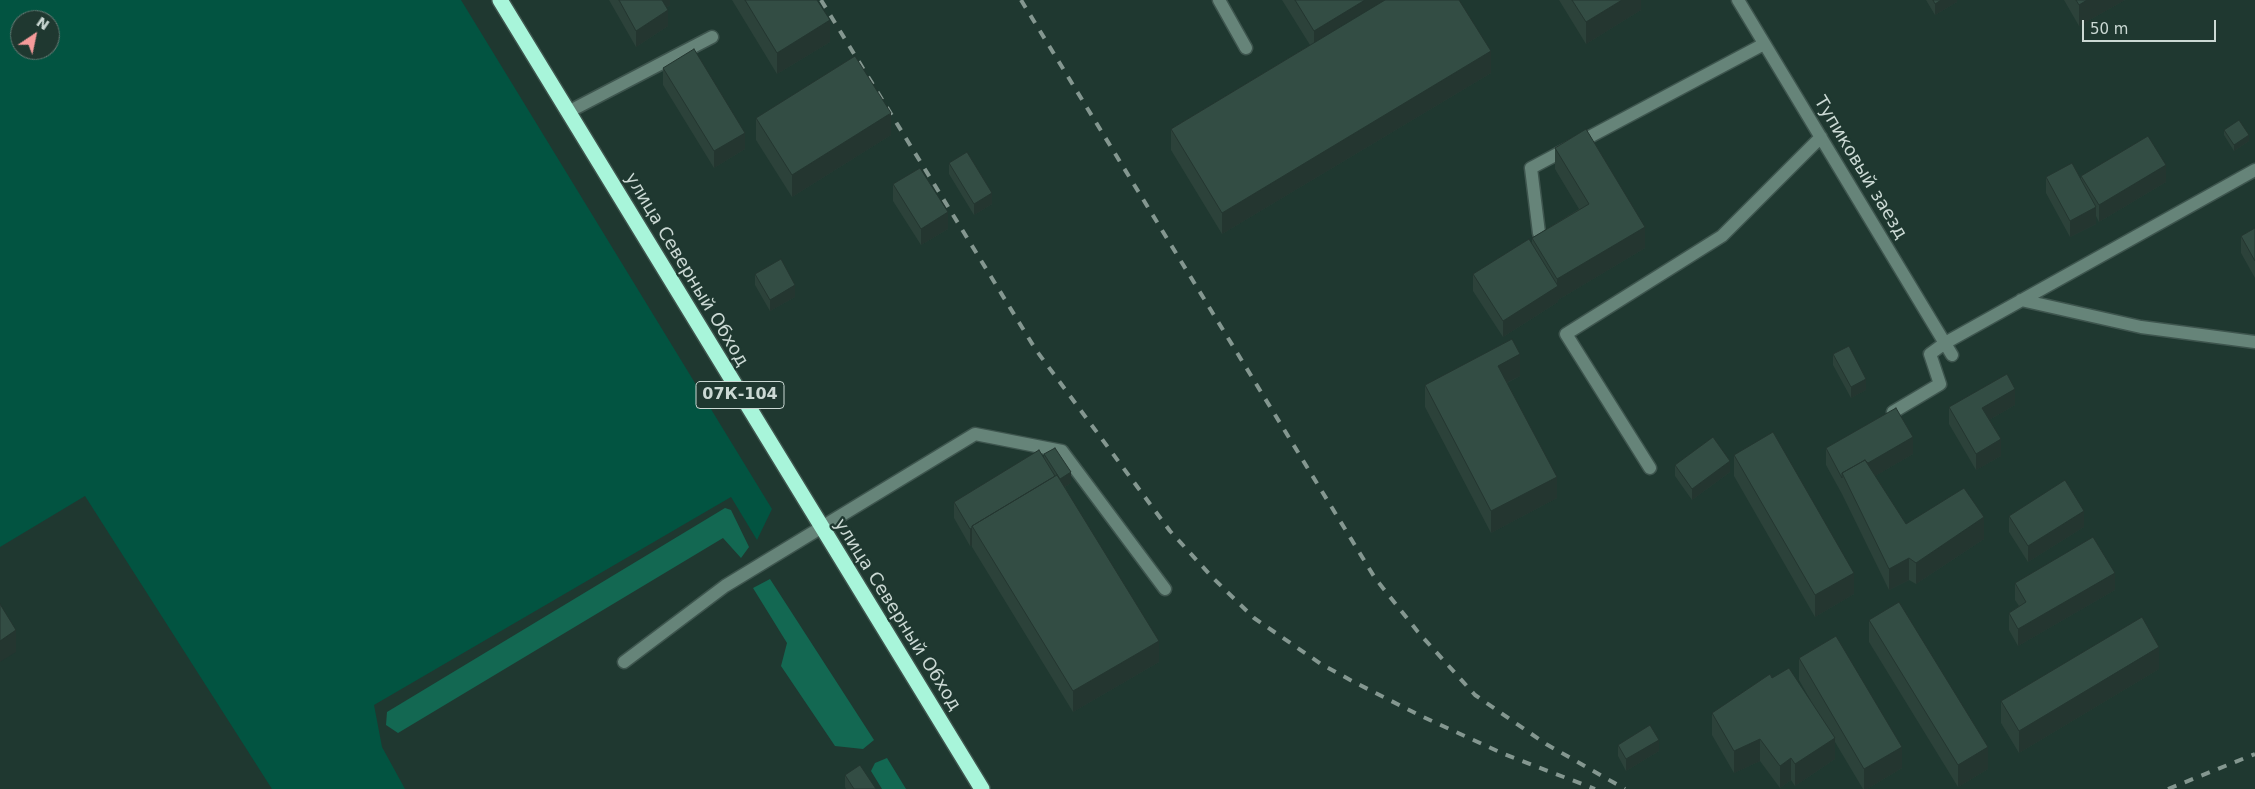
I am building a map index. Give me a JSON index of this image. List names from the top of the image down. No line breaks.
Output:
{"streets":{"highway":["улица Северный Обход","07К-104"],"street":["Тупиковый заезд"]},"scale_bar":"50 m","north":"top right"}
